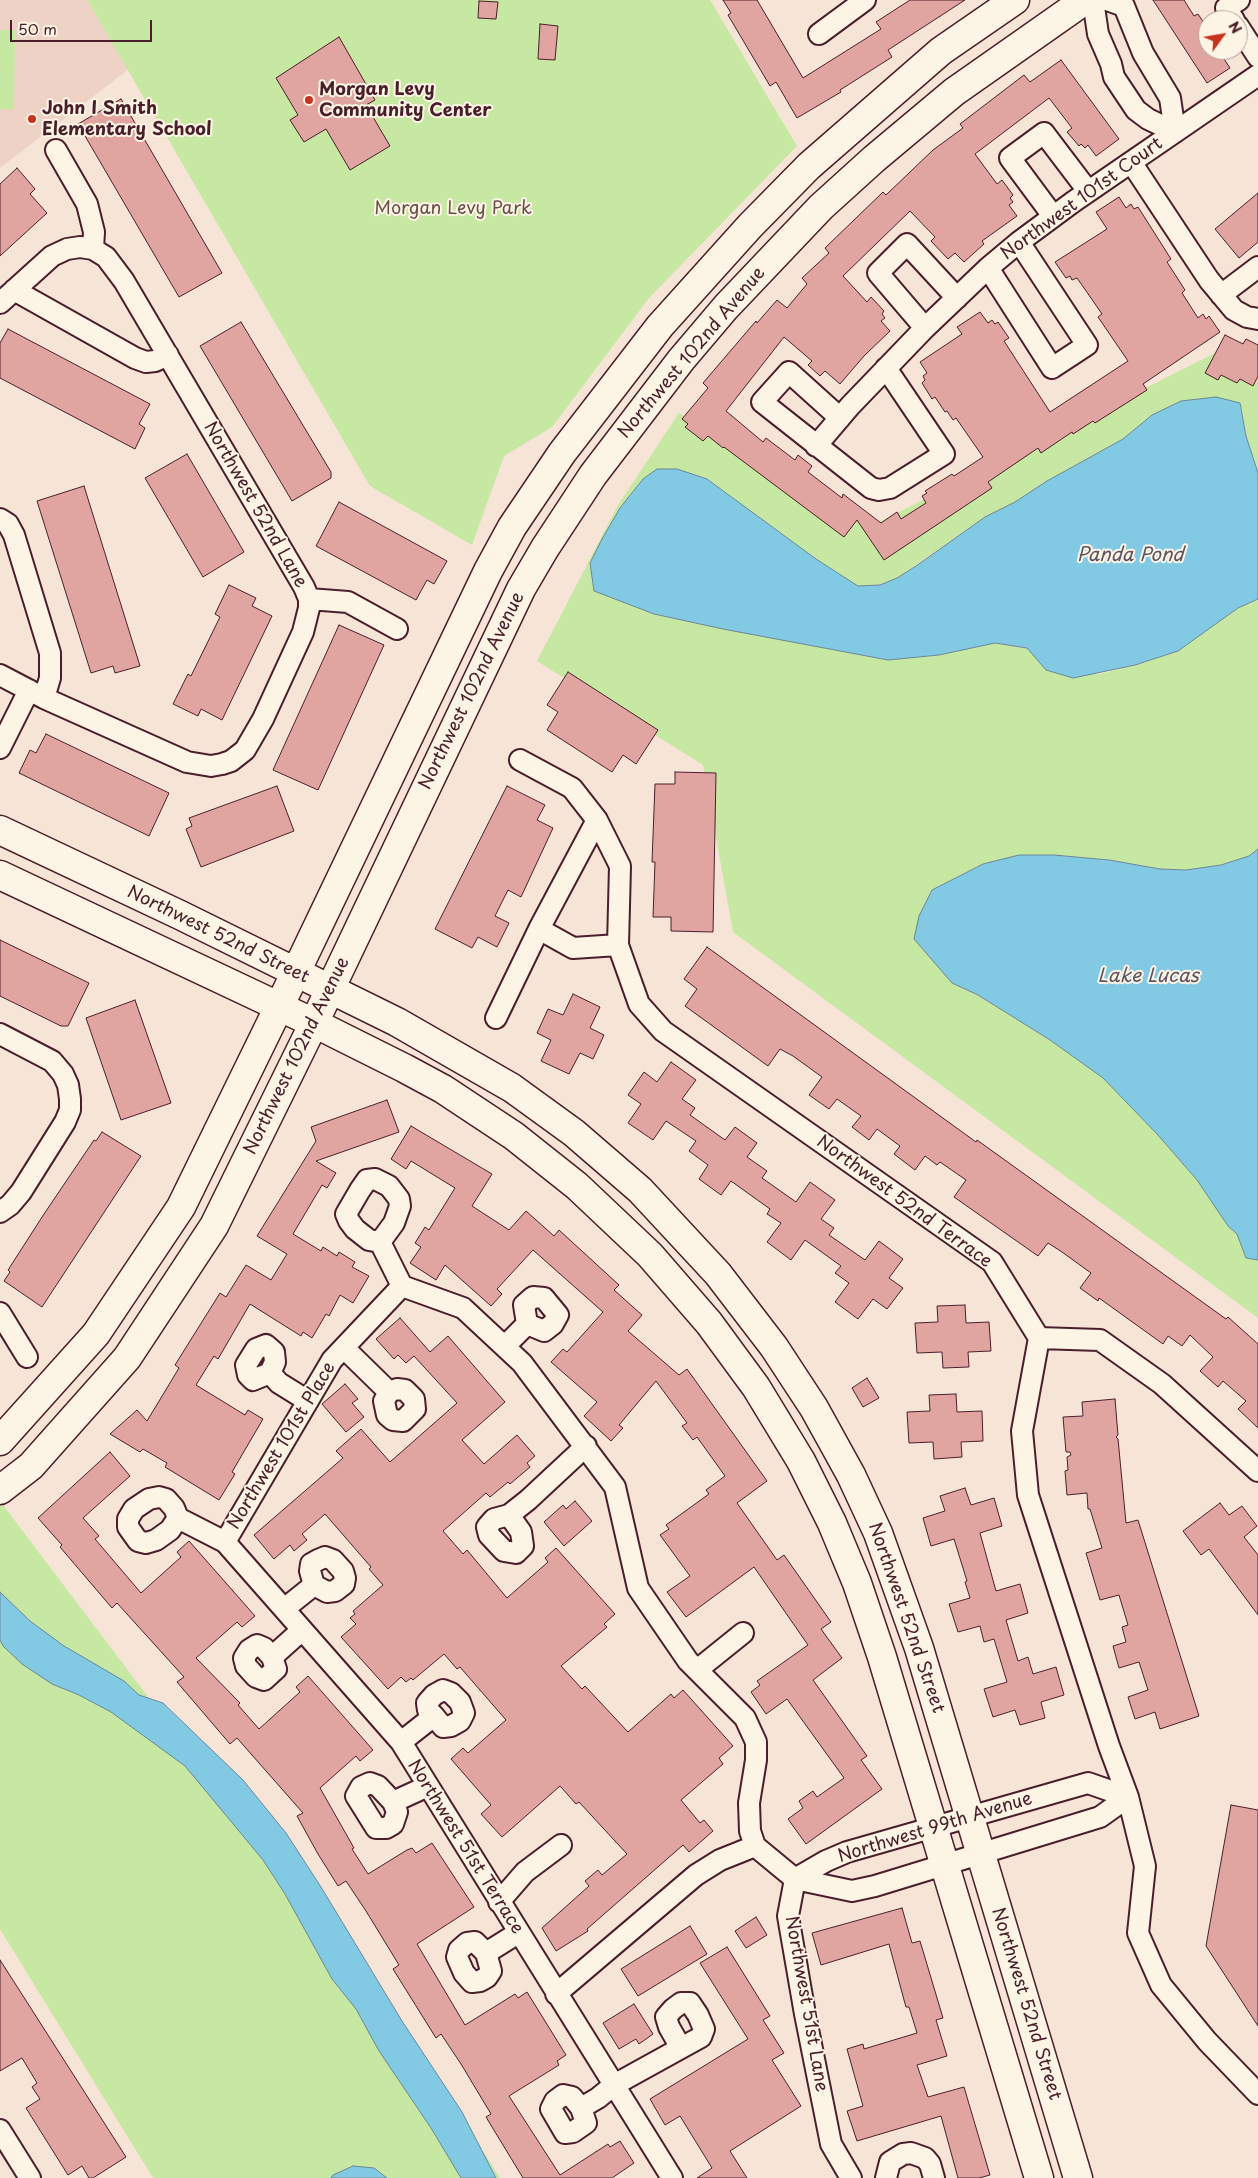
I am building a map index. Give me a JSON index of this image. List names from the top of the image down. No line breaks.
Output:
{"streets":{"street":["Northwest 101st Court","Northwest 102nd Avenue","Northwest 52nd Lane","Northwest 52nd Street","Northwest 52nd Terrace","Northwest 101st Place","Northwest 99th Avenue","Northwest 51st Terrace","Northwest 51st Lane"]},"crossings":[["Northwest 102nd Avenue","Northwest 52nd Street"],["Northwest 52nd Street","Northwest 99th Avenue"],["Northwest 101st Place","Northwest 51st Terrace"],["Northwest 99th Avenue","Northwest 51st Lane"]],"water":["Panda Pond","Lake Lucas"],"parks":["Morgan Levy Park"],"places":["Morgan Levy Community Center","John I Smith Elementary School"],"scale_bar":"50 m","north":"top right"}
